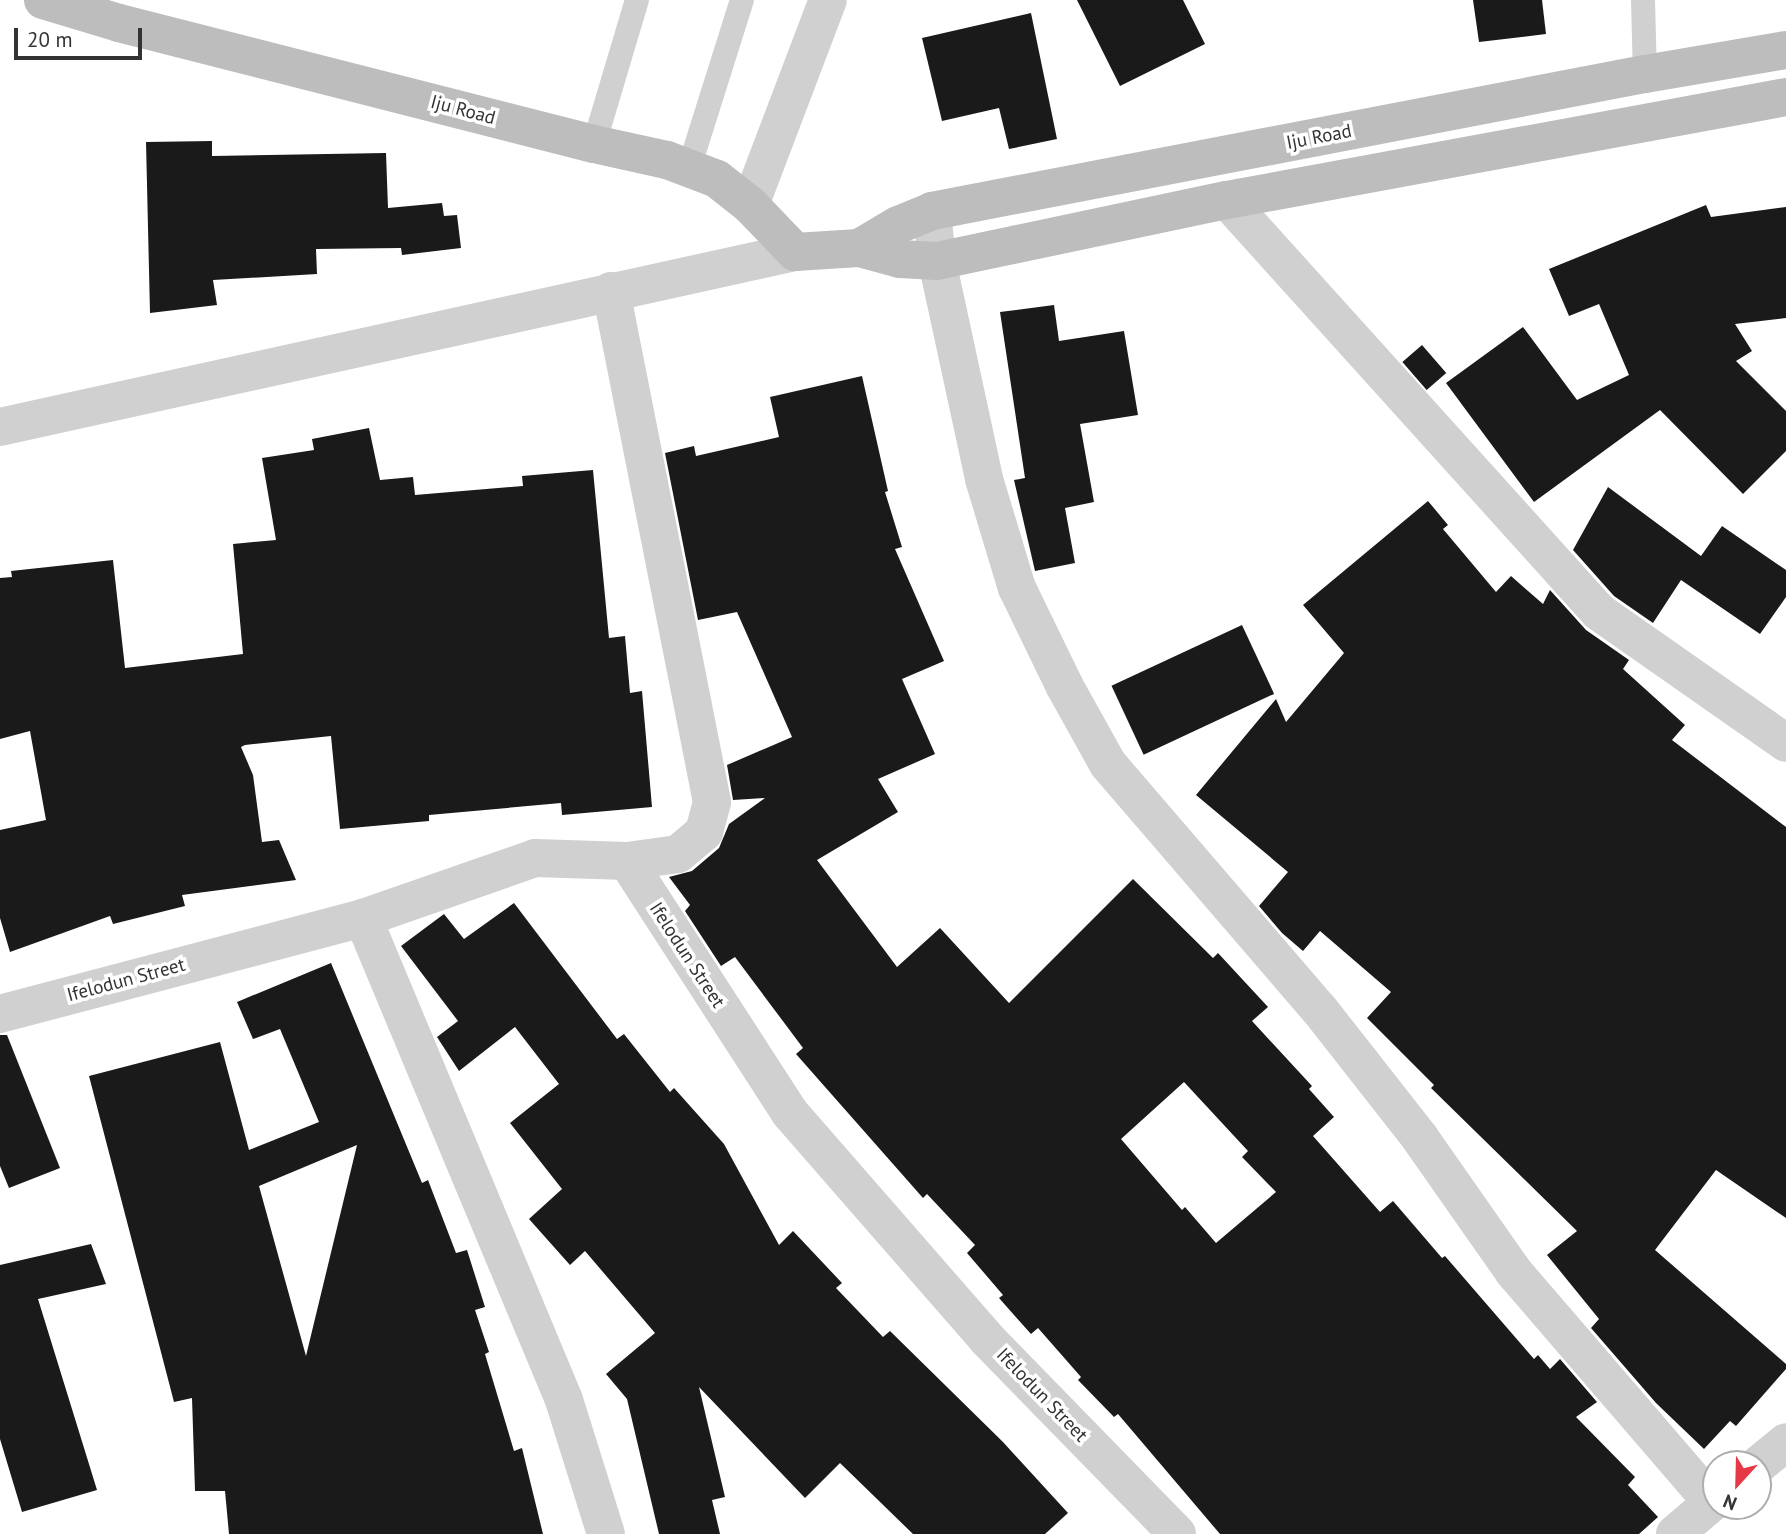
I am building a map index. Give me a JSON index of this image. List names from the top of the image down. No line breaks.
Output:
{"streets":{"main road":["Iju Road"],"street":["Ifelodun Street"]},"scale_bar":"20 m","north":"bottom"}
